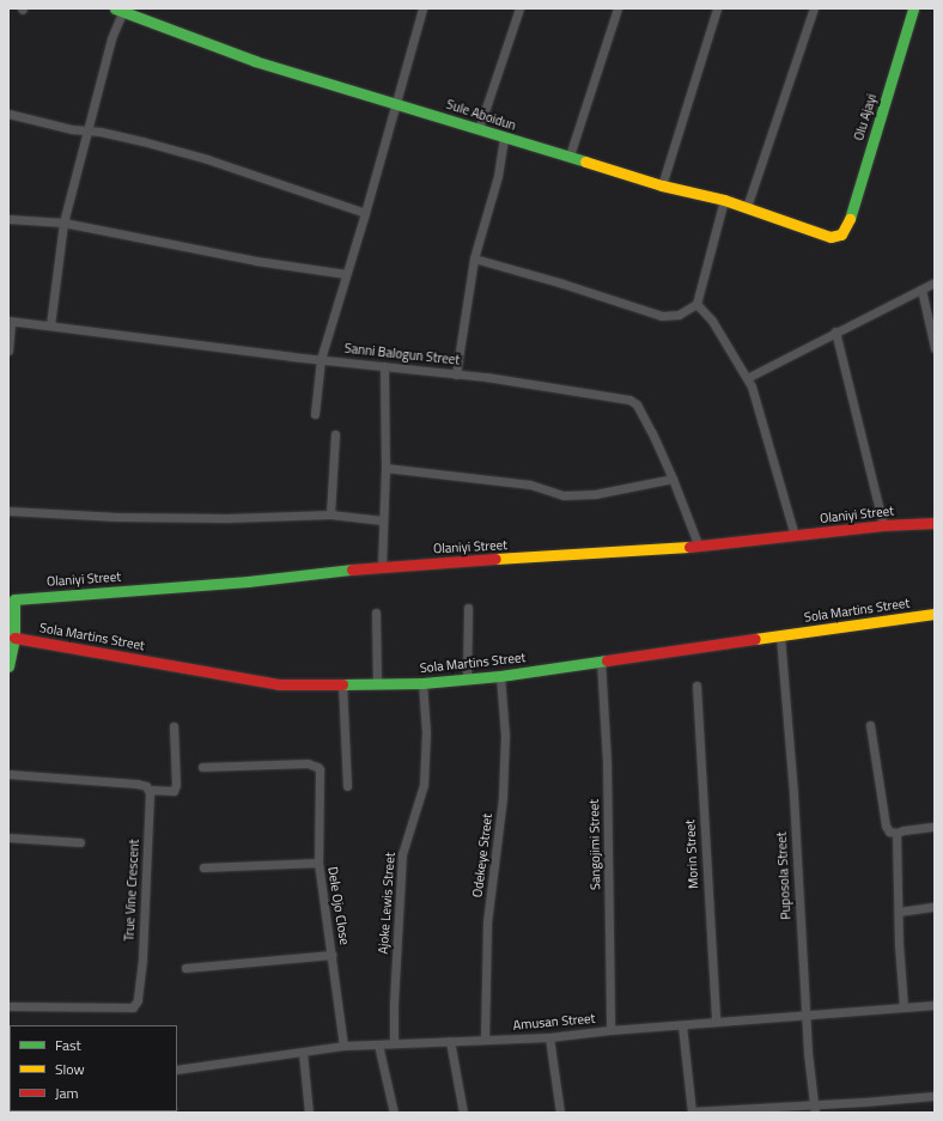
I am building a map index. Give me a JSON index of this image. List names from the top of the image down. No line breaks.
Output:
{"streets":{"street":["Sule Aboidun","Olu Ajayi","Sanni Balogun Street","Olaniyi Street","Sola Martins Street","Sangojimi Street","Morin Street","Odekeye Street","Puposola Street","True Vine Crescent","Ajoke Lewis Street","Dele Ojo Close","Amusan Street"]},"crossings":[["Sule Aboidun","Olu Ajayi"],["Sanni Balogun Street","Olaniyi Street"],["Sola Martins Street","Sangojimi Street"],["Sola Martins Street","Odekeye Street"],["Sola Martins Street","Puposola Street"],["Sola Martins Street","Ajoke Lewis Street"],["Sangojimi Street","Amusan Street"],["Morin Street","Amusan Street"],["Odekeye Street","Amusan Street"],["Puposola Street","Amusan Street"],["Ajoke Lewis Street","Amusan Street"],["Dele Ojo Close","Amusan Street"]],"legend":["Fast","Slow","Jam"]}
